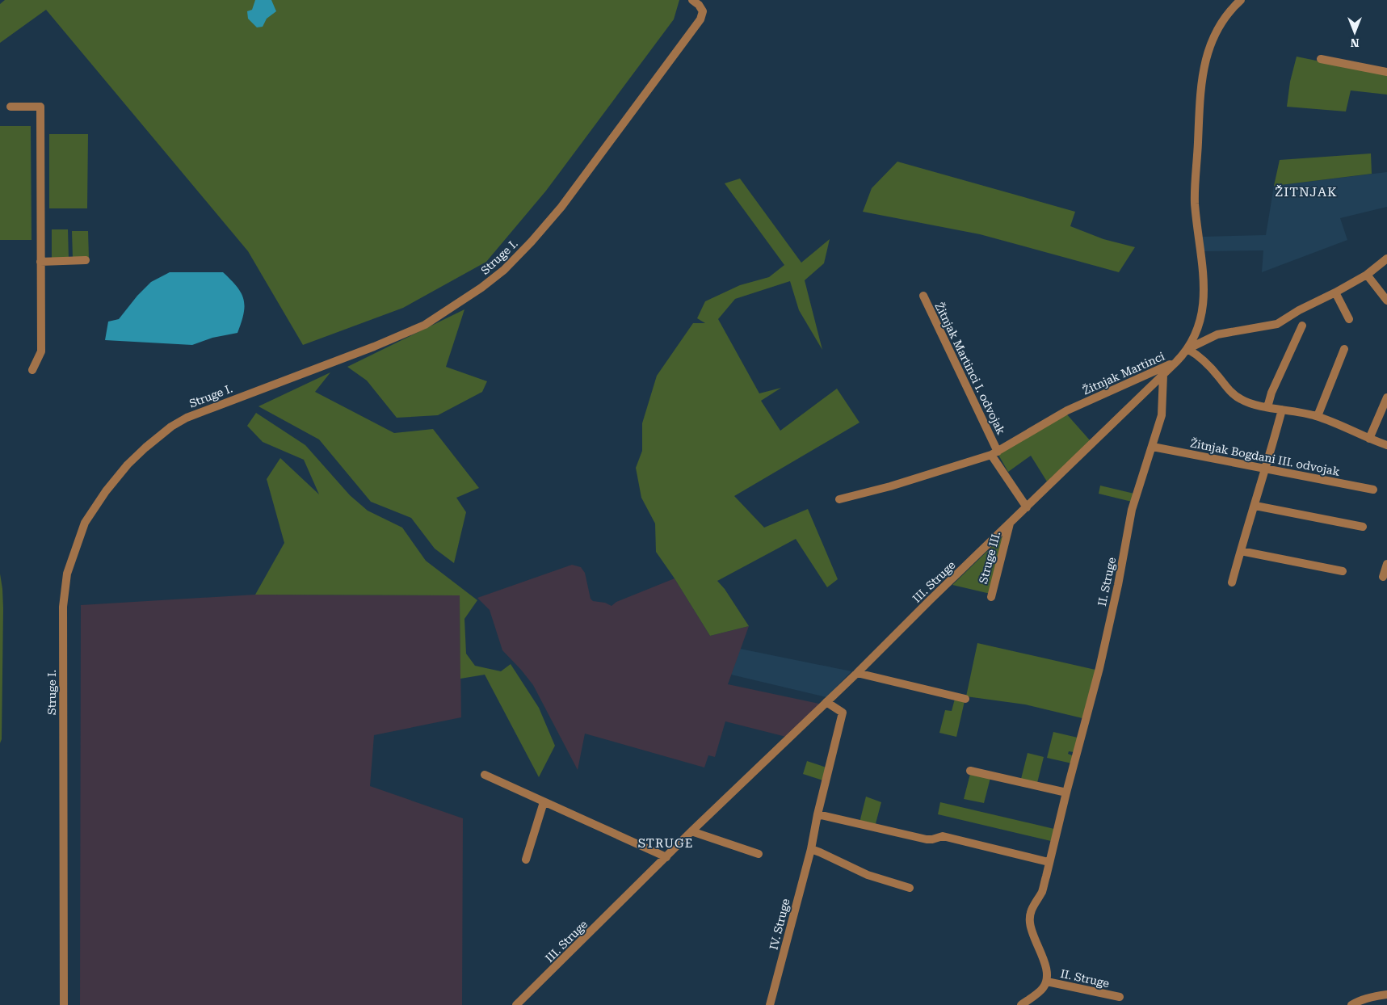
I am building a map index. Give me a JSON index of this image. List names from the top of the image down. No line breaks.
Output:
{"streets":{"street":["Struge I.","Žitnjak Martinci I. odvojak","Žitnjak Martinci","Žitnjak Bogdani III. odvojak","Struge III.","III. Struge","II. Struge","IV. Struge"]},"crossings":[["Žitnjak Martinci I. odvojak","Žitnjak Martinci"],["Žitnjak Martinci","III. Struge"],["Žitnjak Bogdani III. odvojak","II. Struge"],["Struge III.","III. Struge"],["III. Struge","II. Struge"],["III. Struge","IV. Struge"]],"districts":["ŽITNJAK","STRUGE"],"north":"bottom"}
